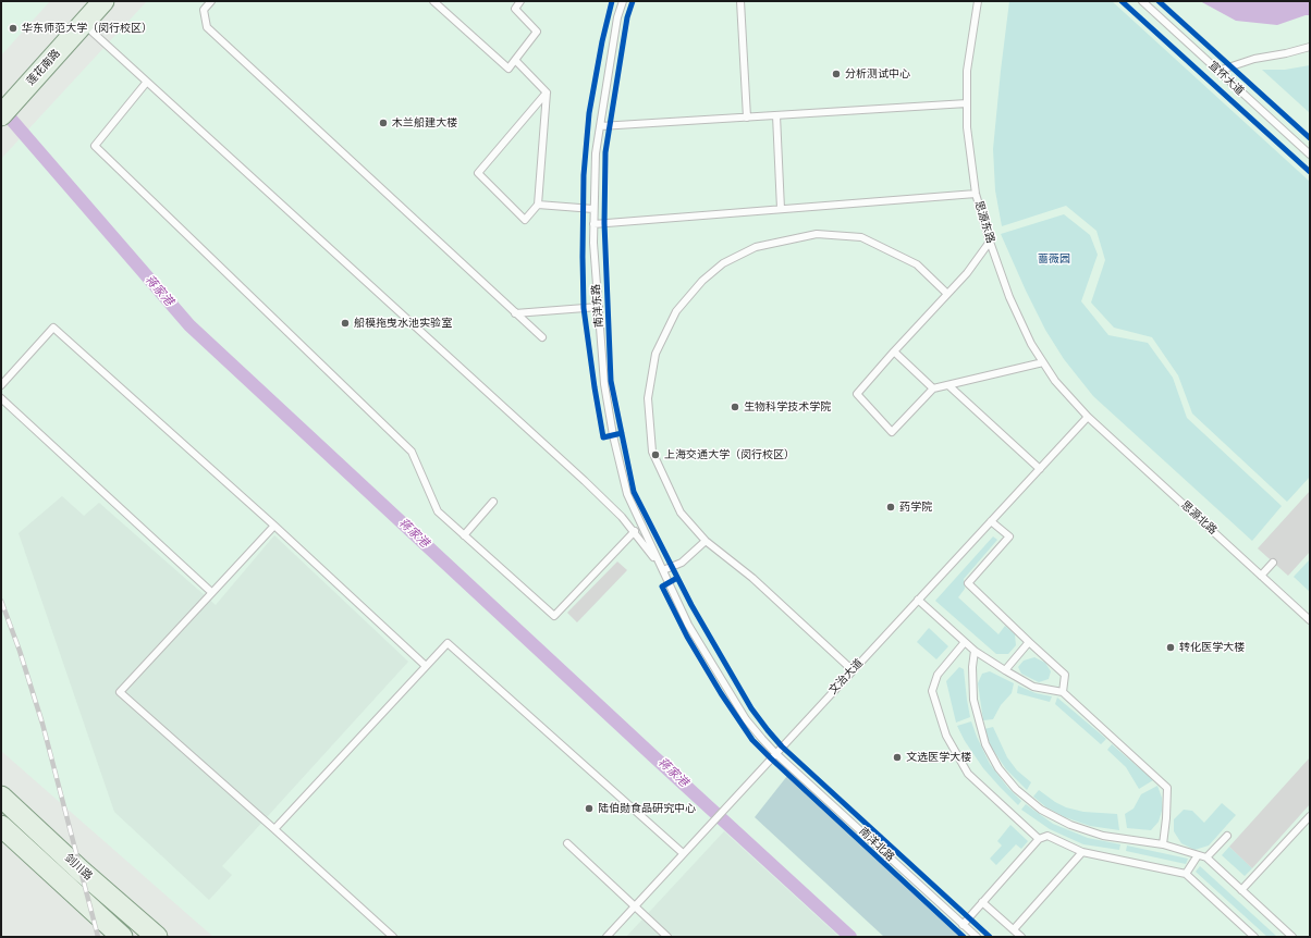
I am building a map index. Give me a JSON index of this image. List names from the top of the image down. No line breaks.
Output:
{"streets":{"main road":["莲花南路","剑川路"],"lane":["宣怀大道","思源东路","南洋东路","思源北路","文治大道","南洋北路"]},"crossings":[["思源东路","思源北路"],["思源东路","文治大道"],["南洋东路","文治大道"],["南洋东路","南洋北路"],["思源北路","文治大道"],["文治大道","南洋北路"]],"water":["蒋家港"],"parks":["蔷薇园"],"places":["华东师范大学（闵行校区）","分析测试中心","木兰船建大楼","船模拖曳水池实验室","生物科学技术学院","上海交通大学（闵行校区）","药学院","转化医学大楼","文选医学大楼","陆伯勋食品研究中心"]}
